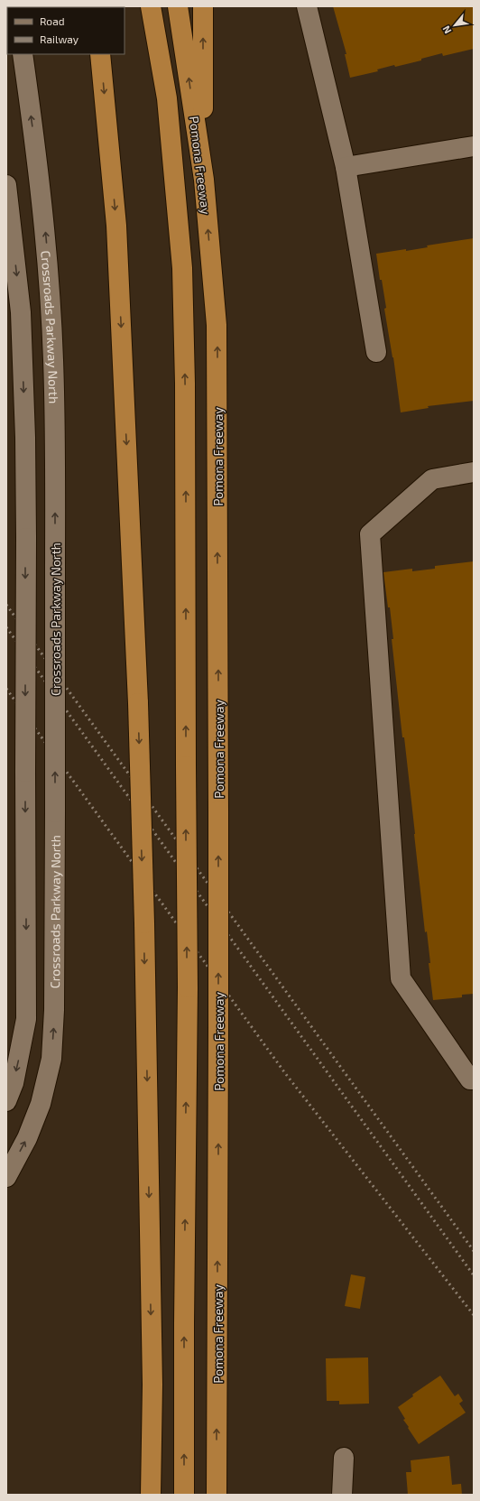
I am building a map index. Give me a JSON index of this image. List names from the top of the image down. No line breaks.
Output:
{"streets":{"highway":["Pomona Freeway"],"street":["Crossroads Parkway North"]},"legend":["Road","Railway"],"north":"bottom left"}
